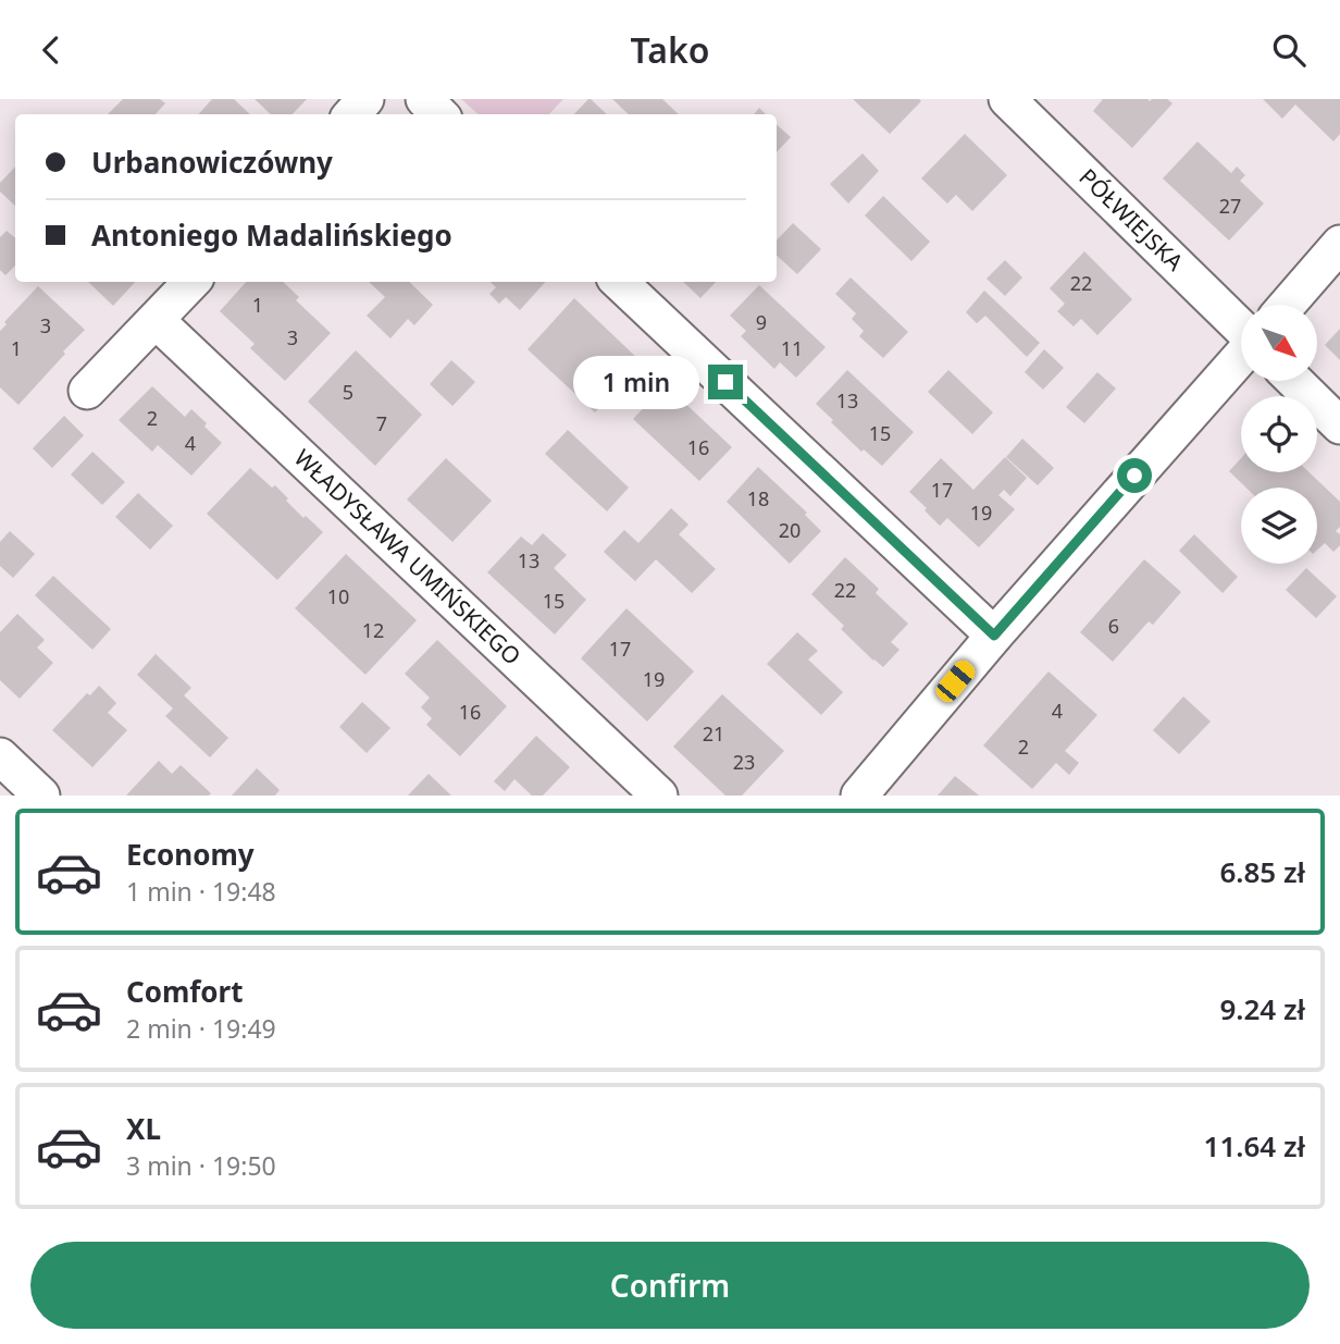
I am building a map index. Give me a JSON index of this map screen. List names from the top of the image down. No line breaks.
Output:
{"streets":{"street":["PÓŁWIEJSKA","WŁADYSŁAWA UMIŃSKIEGO"]},"house_numbers":["27","22","1","9","3","3","1","11","5","13","2","7","15","4","16","17","18","19","20","13","22","10","15","6","12","17","19","4","16","21","2","23"],"north":"bottom right","page":{"header":"Tako","banner":["Urbanowiczówny","Antoniego Madalińskiego"],"bubble":"1 min","list":[{"name":"Economy","note":"1 min · 19:48","value":"6.85 zł"},{"name":"Comfort","note":"2 min · 19:49","value":"9.24 zł"},{"name":"XL","note":"3 min · 19:50","value":"11.64 zł"}],"buttons":"Confirm"}}
